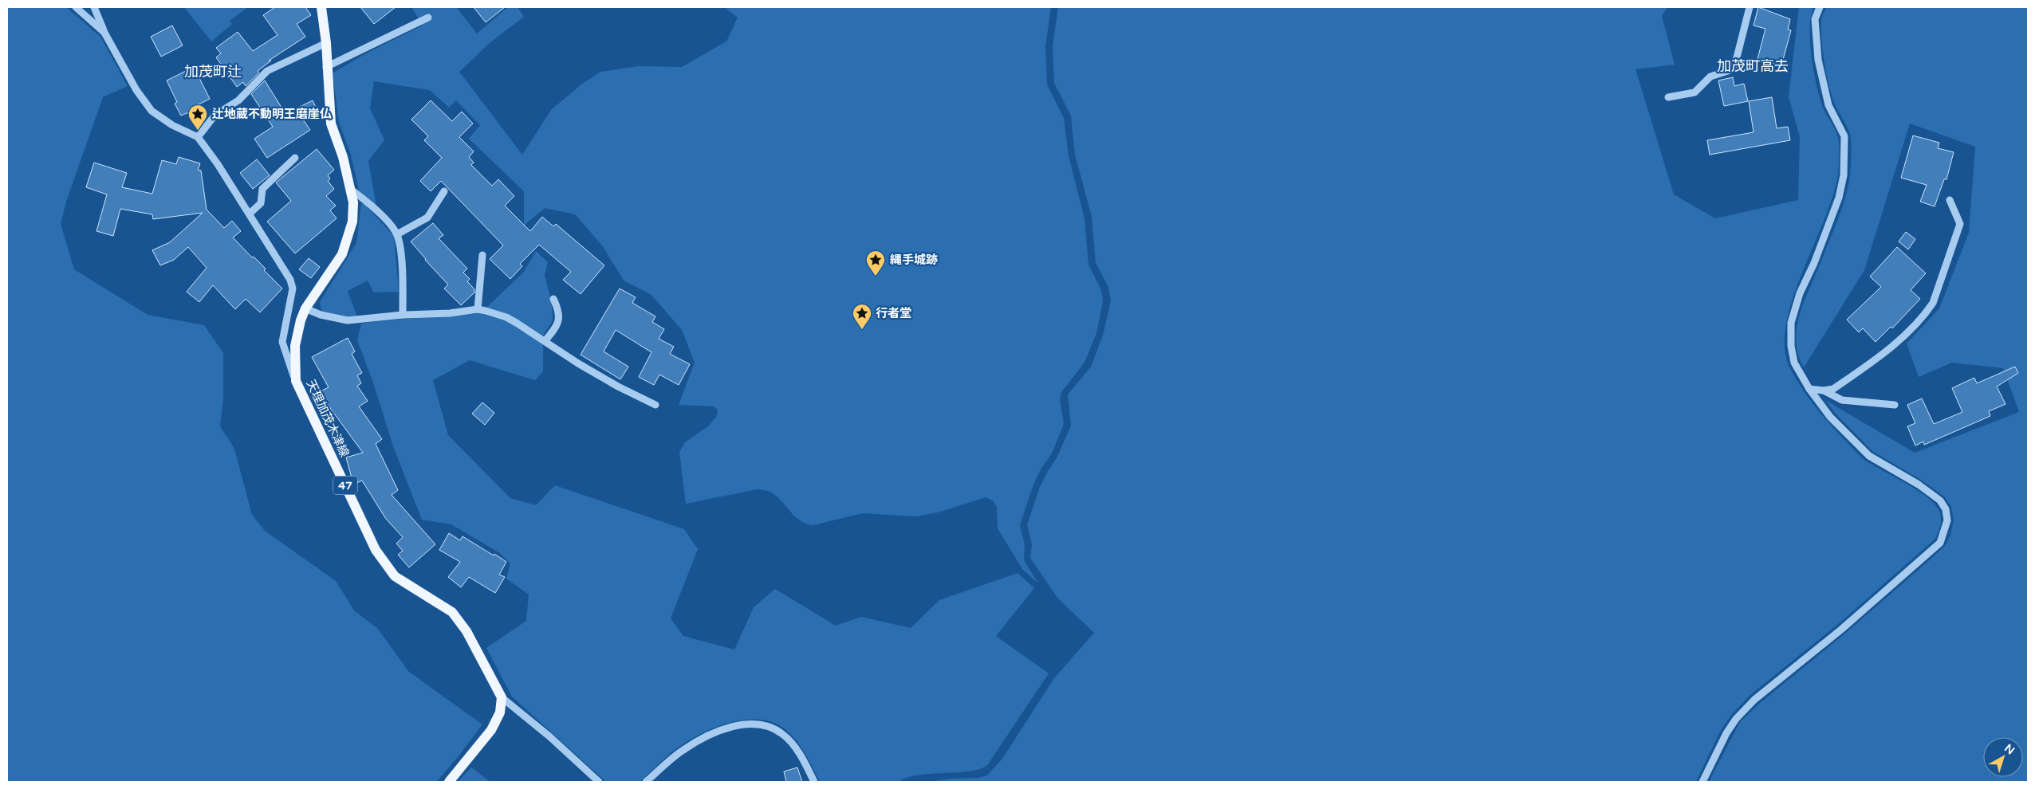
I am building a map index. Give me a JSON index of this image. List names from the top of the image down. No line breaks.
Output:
{"streets":{"main road":["天理加茂木津線","47"]},"districts":["加茂町高去","加茂町辻"],"places":{"place":["辻地蔵不動明王磨崖仏","縄手城跡","行者堂"]},"north":"top right"}
